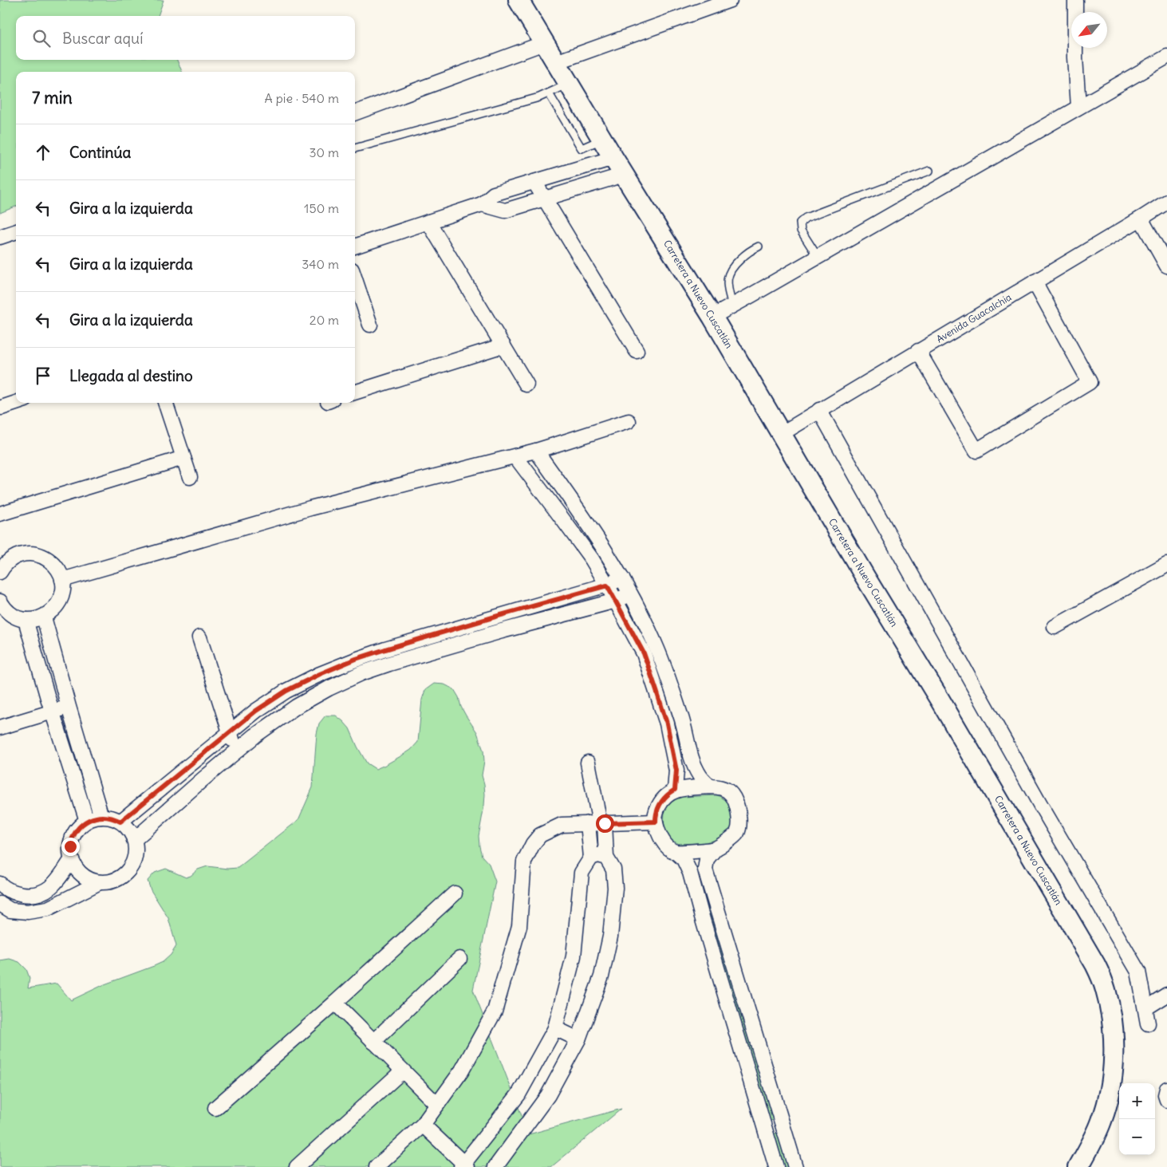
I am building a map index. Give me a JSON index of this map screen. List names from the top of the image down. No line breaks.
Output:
{"streets":{"street":["Carretera a Nuevo Cuscatlán","Avenida Guacalchia"]},"crossings":[["Carretera a Nuevo Cuscatlán","Avenida Guacalchia"]],"north":"bottom left","page":{"search":"Buscar aquí","heading":["7 min","A pie · 540 m"],"list":[["Continúa","30 m"],["Gira a la izquierda","150 m"],["Gira a la izquierda","340 m"],["Gira a la izquierda","20 m"],"Llegada al destino"],"map_buttons":["+","−"]}}
